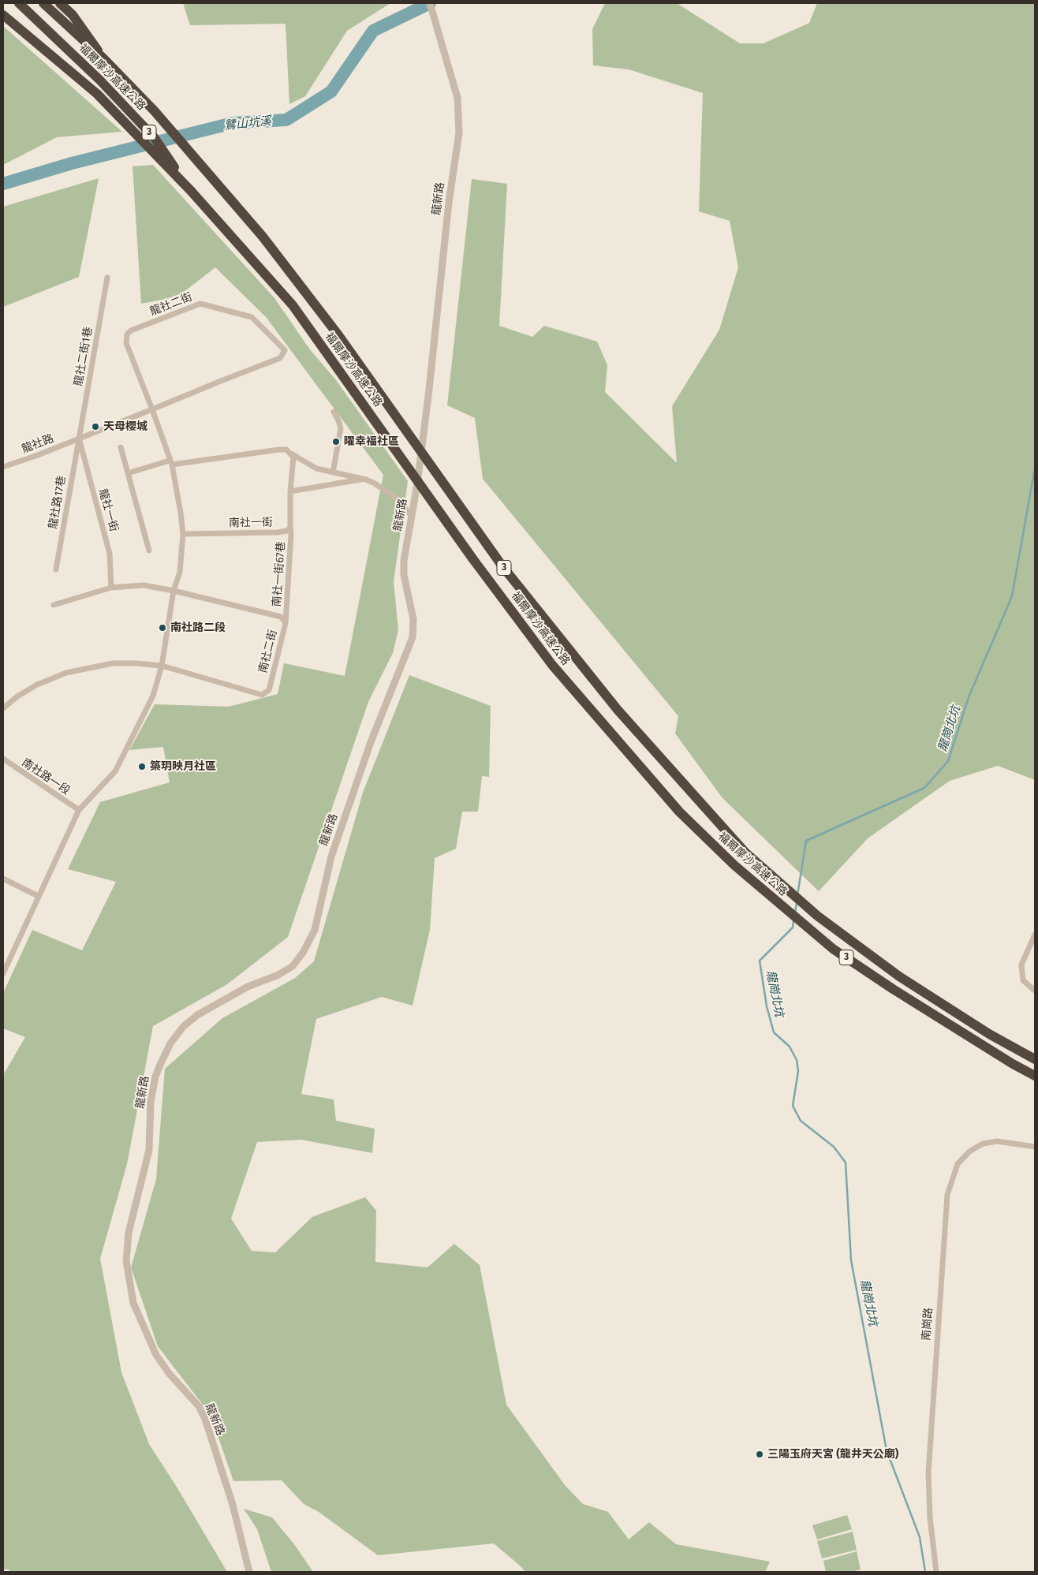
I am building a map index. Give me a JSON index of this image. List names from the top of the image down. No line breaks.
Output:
{"streets":{"highway":["福爾摩沙高速公路","3"],"street":["龍新路","龍社二街","龍社二街1巷","龍社路","龍社路17巷","龍社一街","南社一街","南社一街67巷","南社二街","南社路一段","南崗路"]},"crossings":[["龍社二街","龍社二街1巷"],["龍社二街","龍社路"],["龍社二街","龍社路17巷"],["龍社二街","龍社一街"],["龍社二街1巷","龍社路"],["龍社二街1巷","龍社路17巷"],["龍社二街1巷","龍社一街"],["龍社路","龍社路17巷"],["龍社路","龍社一街"],["龍社路17巷","龍社一街"],["龍社一街","南社二街"],["南社一街","南社一街67巷"],["南社一街67巷","南社二街"]],"water":["鷺山坑溪","龍崗北坑"],"places":["天母櫻城","曜幸福社區","南社路二段","築玥映月社區","三陽玉府天宮 (龍井天公廟)"]}
